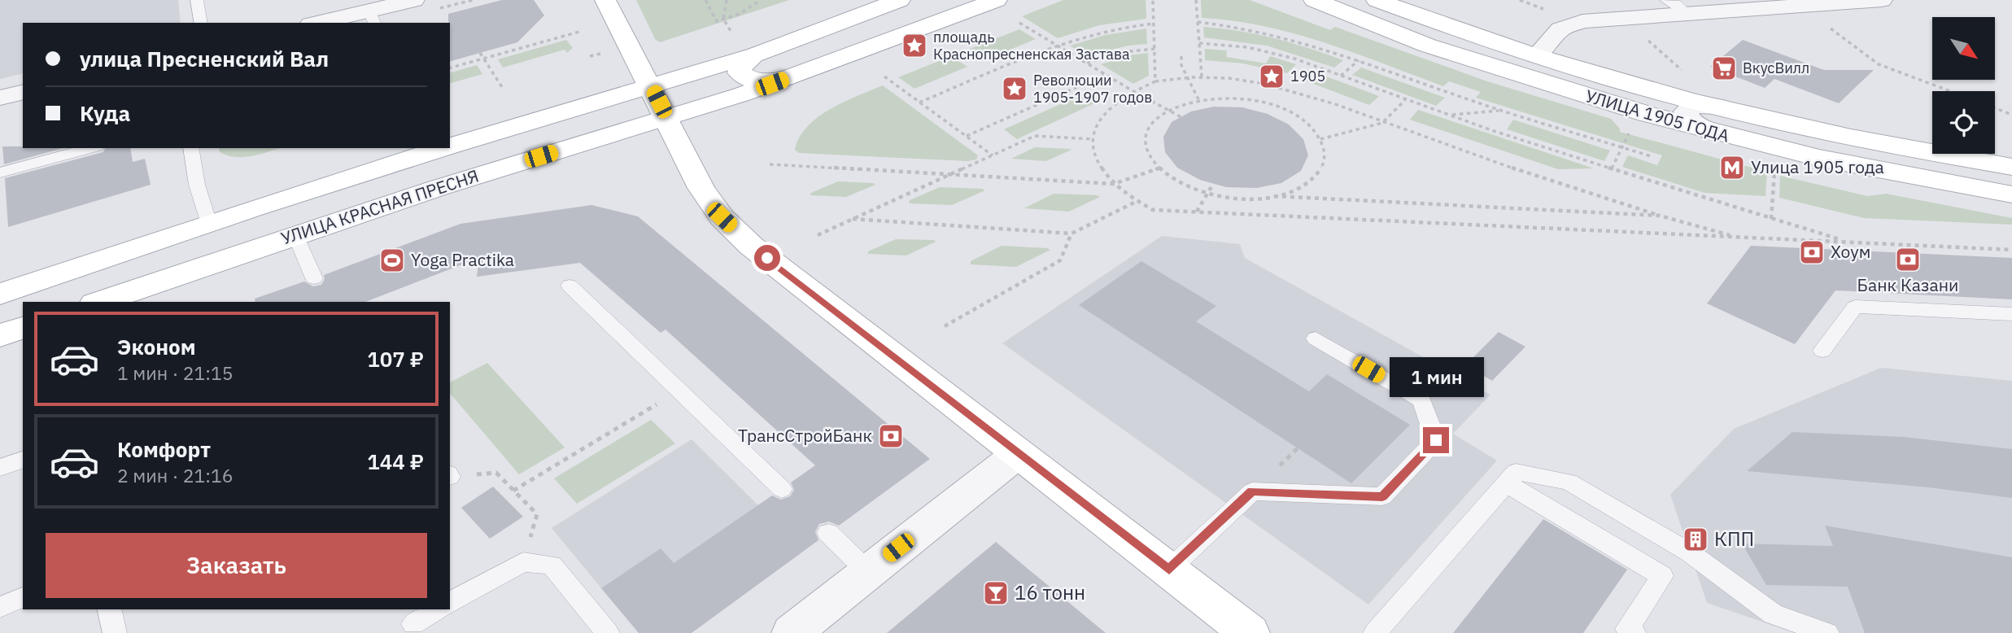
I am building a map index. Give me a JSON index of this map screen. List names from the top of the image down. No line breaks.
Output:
{"streets":{"main road":["УЛИЦА 1905 ГОДА","УЛИЦА КРАСНАЯ ПРЕСНЯ"]},"places":{"place":["площадь Краснопресненская Застава","1905","Революции 1905-1907 годов"],"supermarket":["ВкусВилл"],"metro station":["Улица 1905 года"],"bank":["Хоум","Банк Казани","ТрансСтройБанк"],"sports":["Yoga Practika"],"building":["КПП"],"bar":["16 тонн"]},"north":"bottom right","page":{"banner":["улица Пресненский Вал","Куда"],"list":[{"name":"Эконом","note":"1 мин · 21:15","value":"107 ₽"},{"name":"Комфорт","note":"2 мин · 21:16","value":"144 ₽"}],"bubble":"1 мин","buttons":"Заказать"}}
